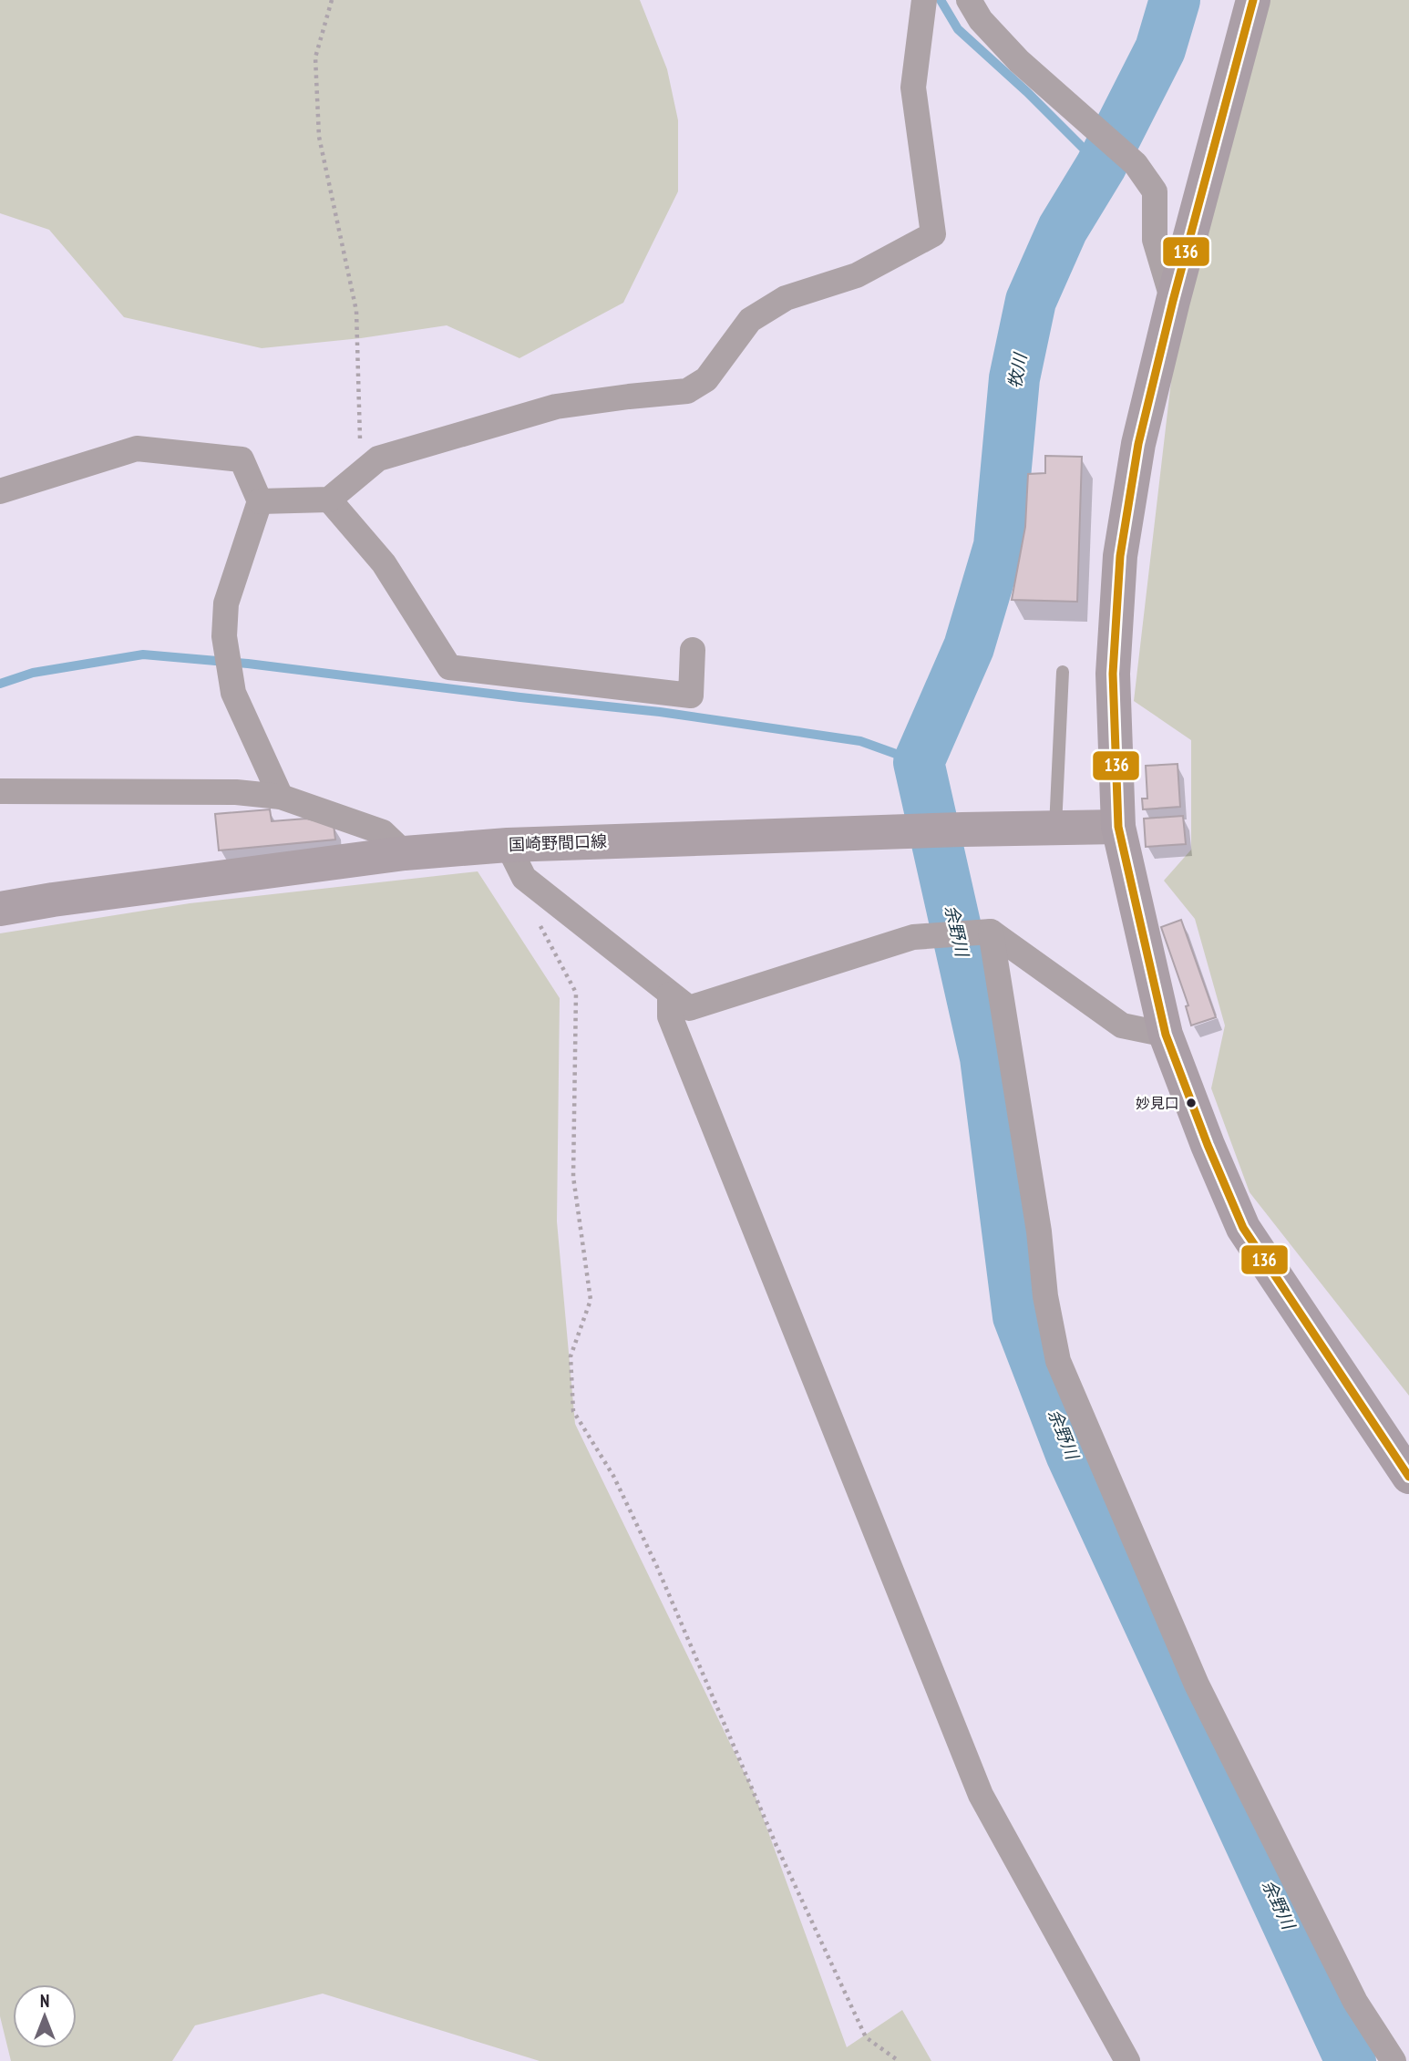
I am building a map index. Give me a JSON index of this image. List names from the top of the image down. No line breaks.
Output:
{"streets":{"main road":["国崎野間口線"]},"water":["牧川","余野川"],"places":["妙見口"],"lines":["transit line 136"],"north":"top"}
